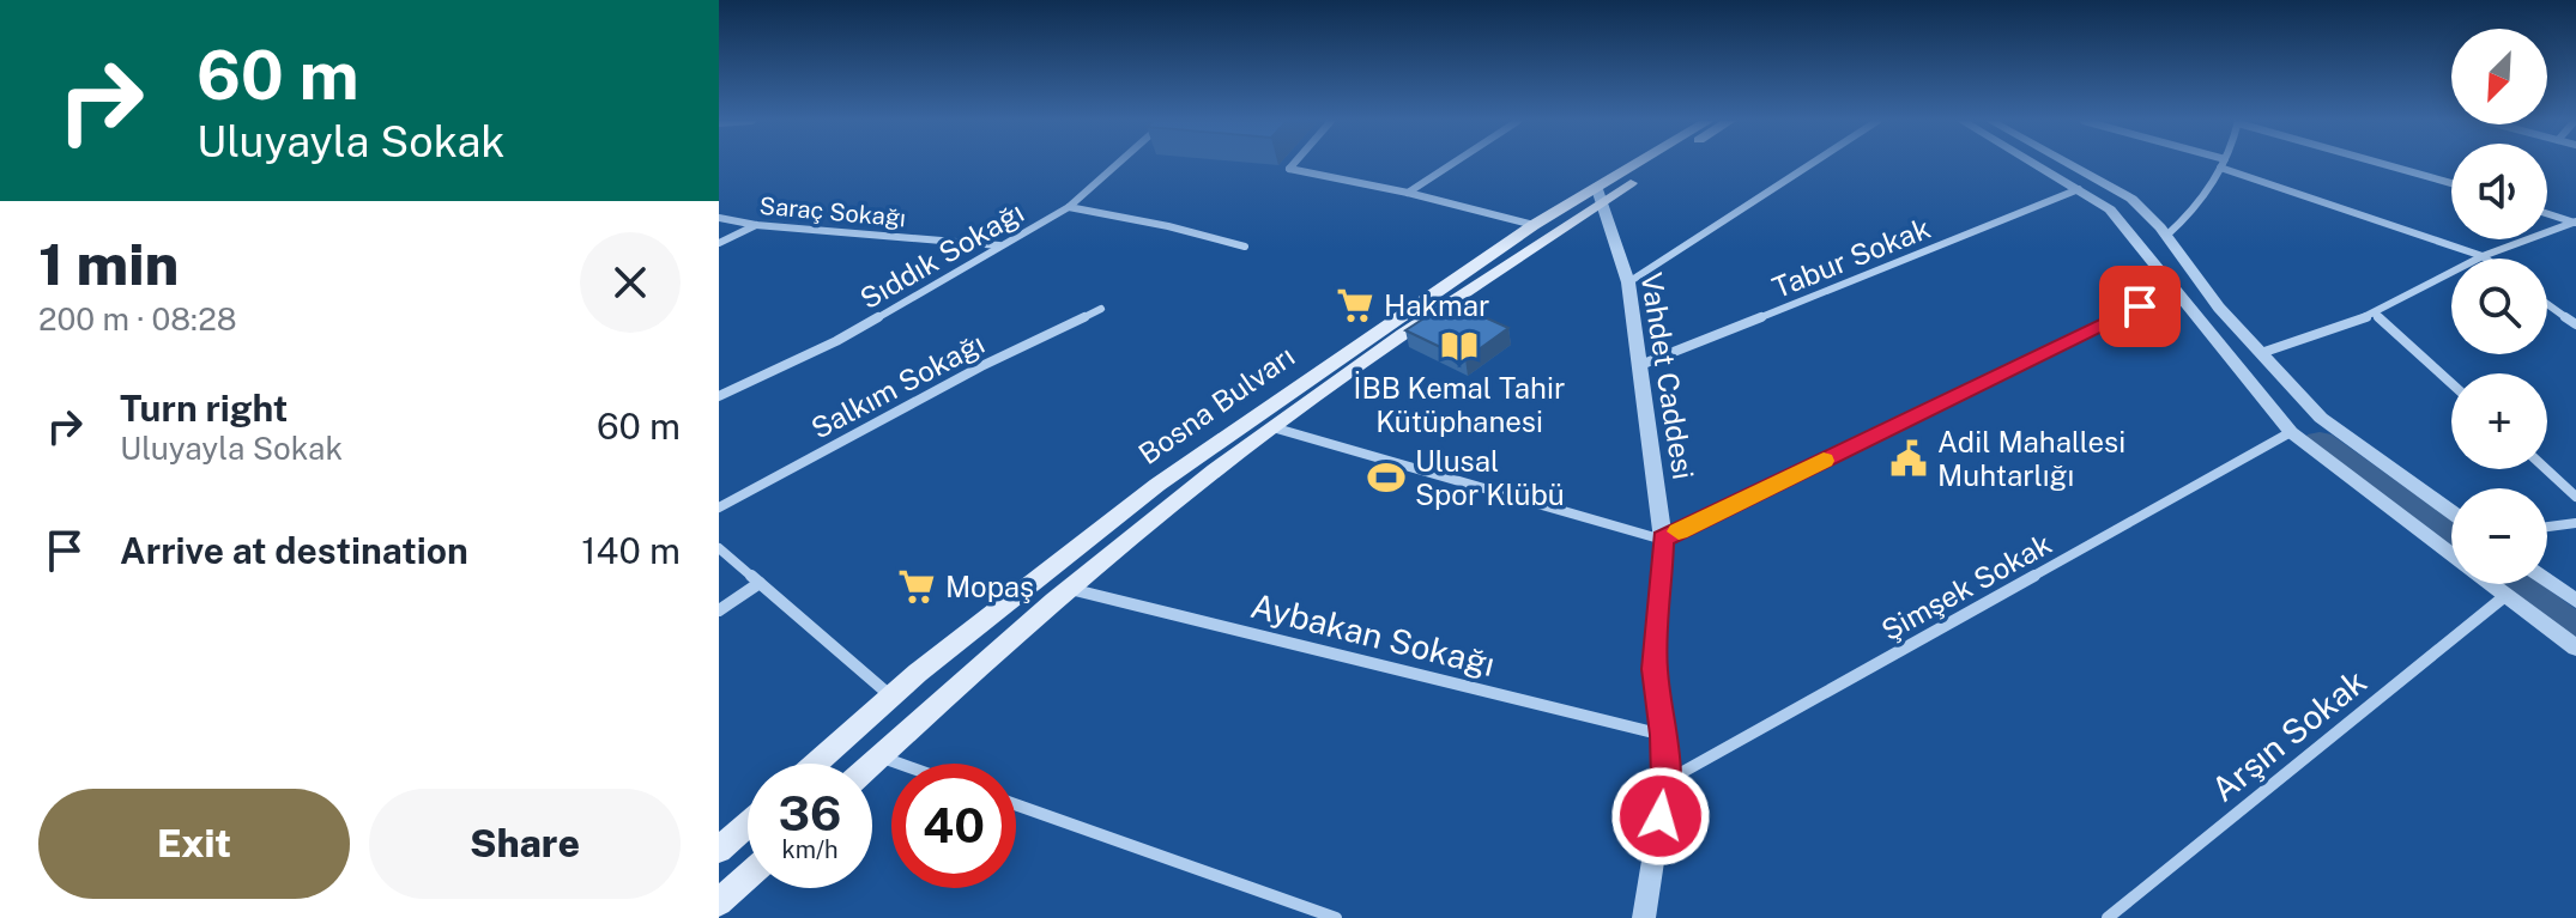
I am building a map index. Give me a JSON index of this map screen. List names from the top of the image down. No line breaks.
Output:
{"streets":{"main road":["Bosna Bulvarı"],"street":["Saraç Sokağı","Sıddık Sokağı","Tabur Sokak","Vahdet Caddesi","Salkım Sokağı","Şimşek Sokak","Aybakan Sokağı","Arşın Sokak"]},"crossings":[["Saraç Sokağı","Sıddık Sokağı"],["Tabur Sokak","Vahdet Caddesi"],["Vahdet Caddesi","Bosna Bulvarı"],["Vahdet Caddesi","Şimşek Sokak"],["Vahdet Caddesi","Aybakan Sokağı"],["Bosna Bulvarı","Aybakan Sokağı"]],"places":{"supermarket":["Hakmar","Mopaş"],"library":["İBB Kemal Tahir Kütüphanesi"],"public building":["Adil Mahallesi Muhtarlığı"],"sports":["Ulusal Spor Klübü"]},"north":"bottom left","page":{"turn":["60 m","Uluyayla Sokak"],"map_buttons":["+","−"],"heading":["1 min","200 m · 08:28"],"list":[{"name":"Turn right","note":"Uluyayla Sokak","value":"60 m"},{"name":"Arrive at destination","value":"140 m"}],"speed":"36 km/h","limit":"40","buttons":["Exit","Share"]}}
